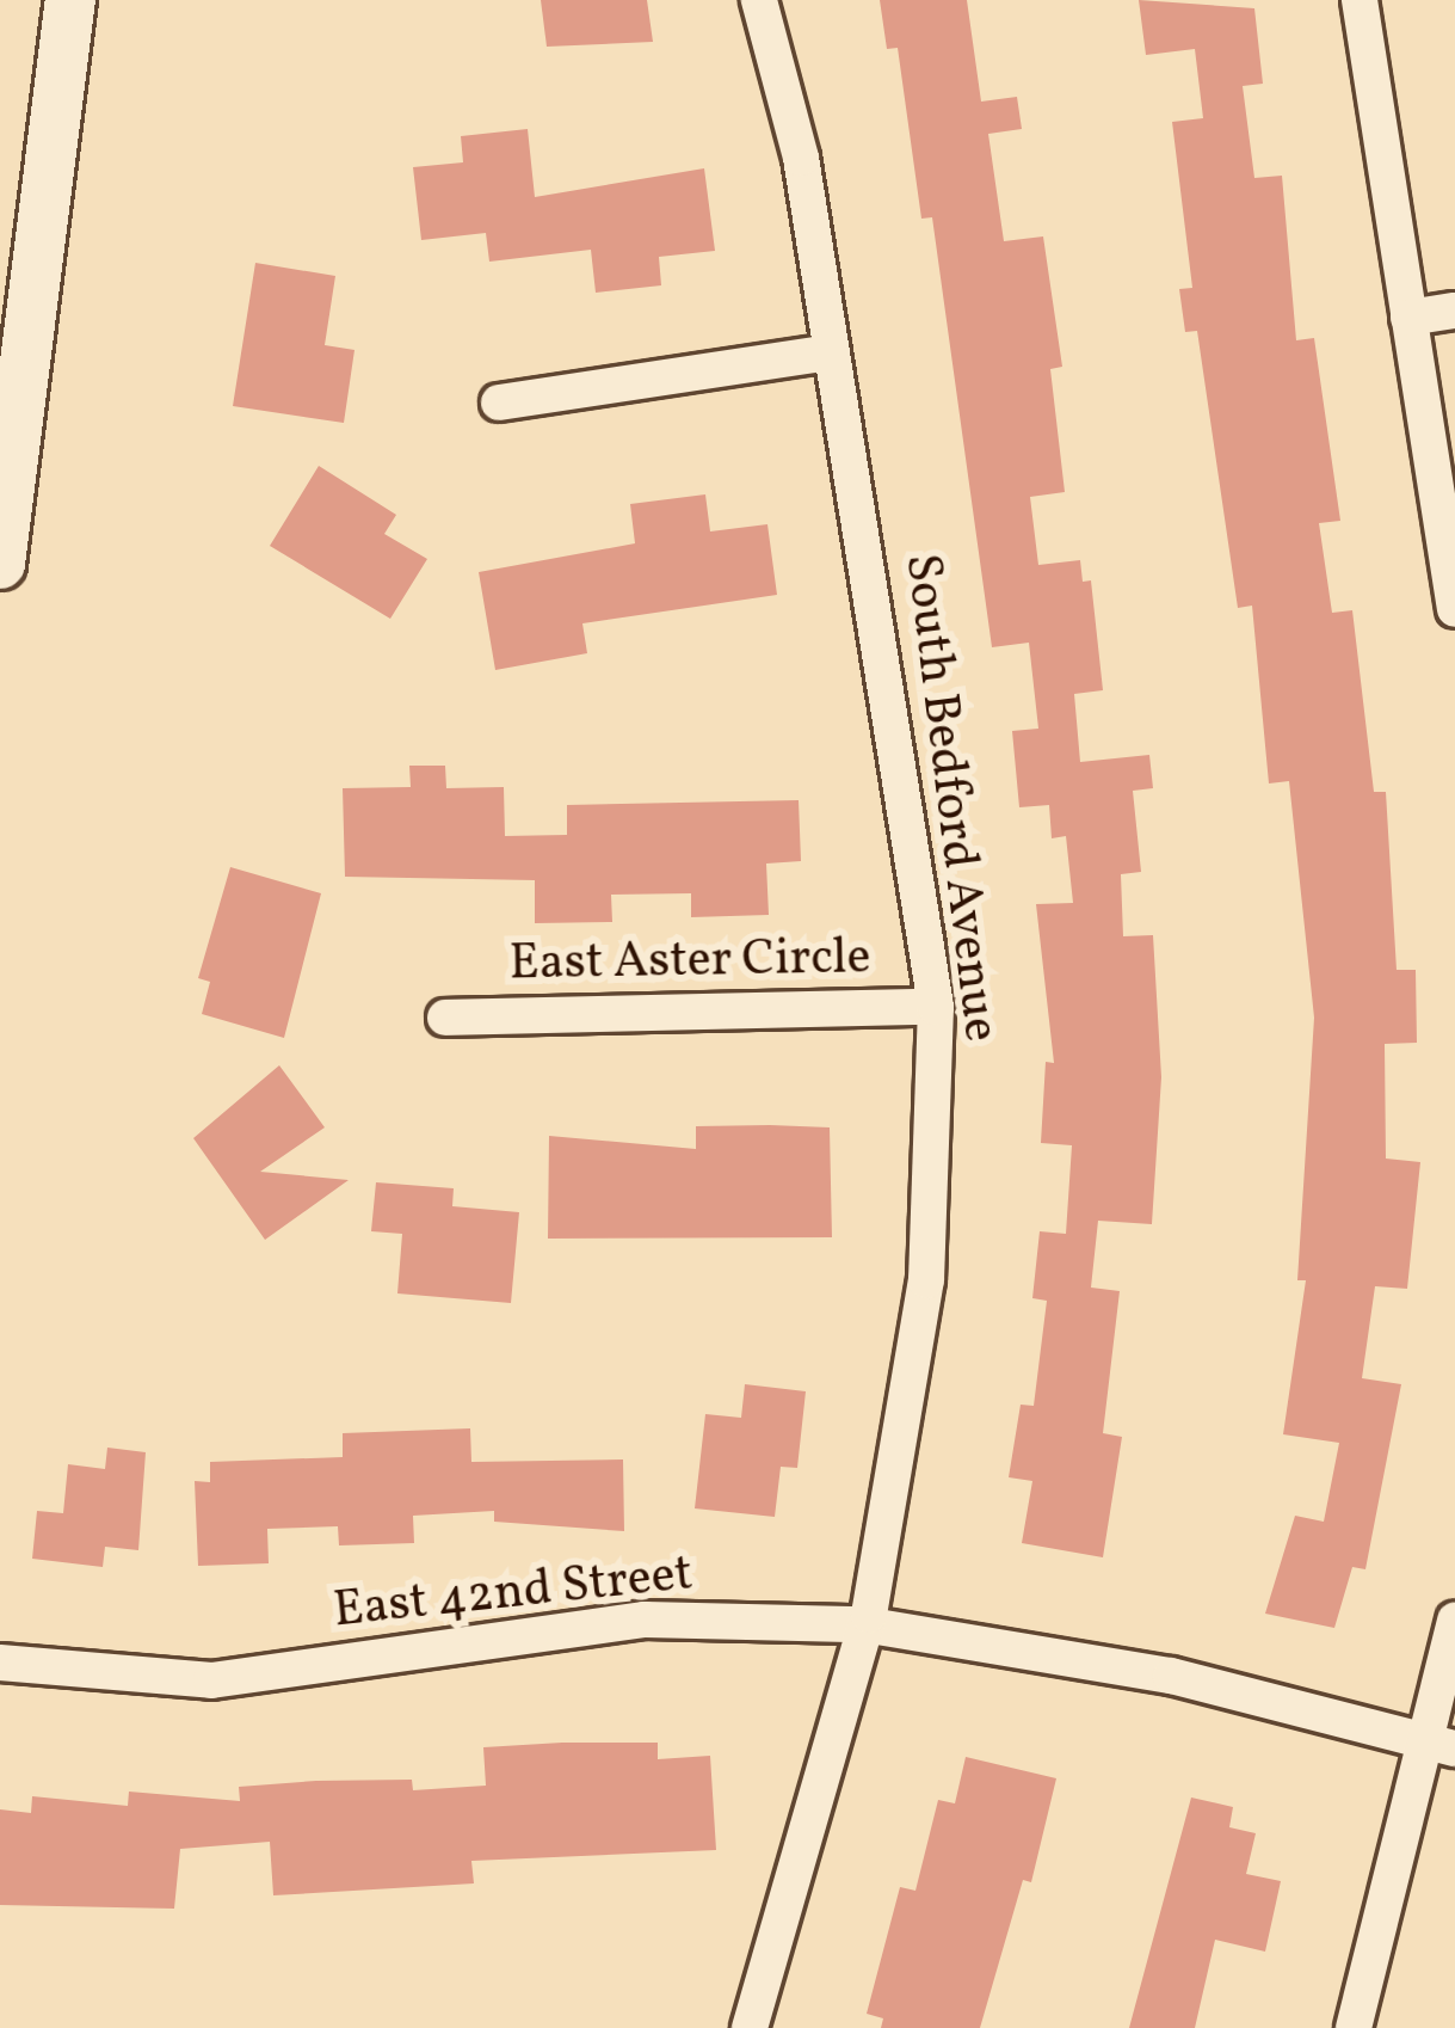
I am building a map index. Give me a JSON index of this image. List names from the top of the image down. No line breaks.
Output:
{"streets":{"street":["South Bedford Avenue","East Aster Circle","East 42nd Street"]},"crossings":[["South Bedford Avenue","East Aster Circle"],["South Bedford Avenue","East 42nd Street"]]}
